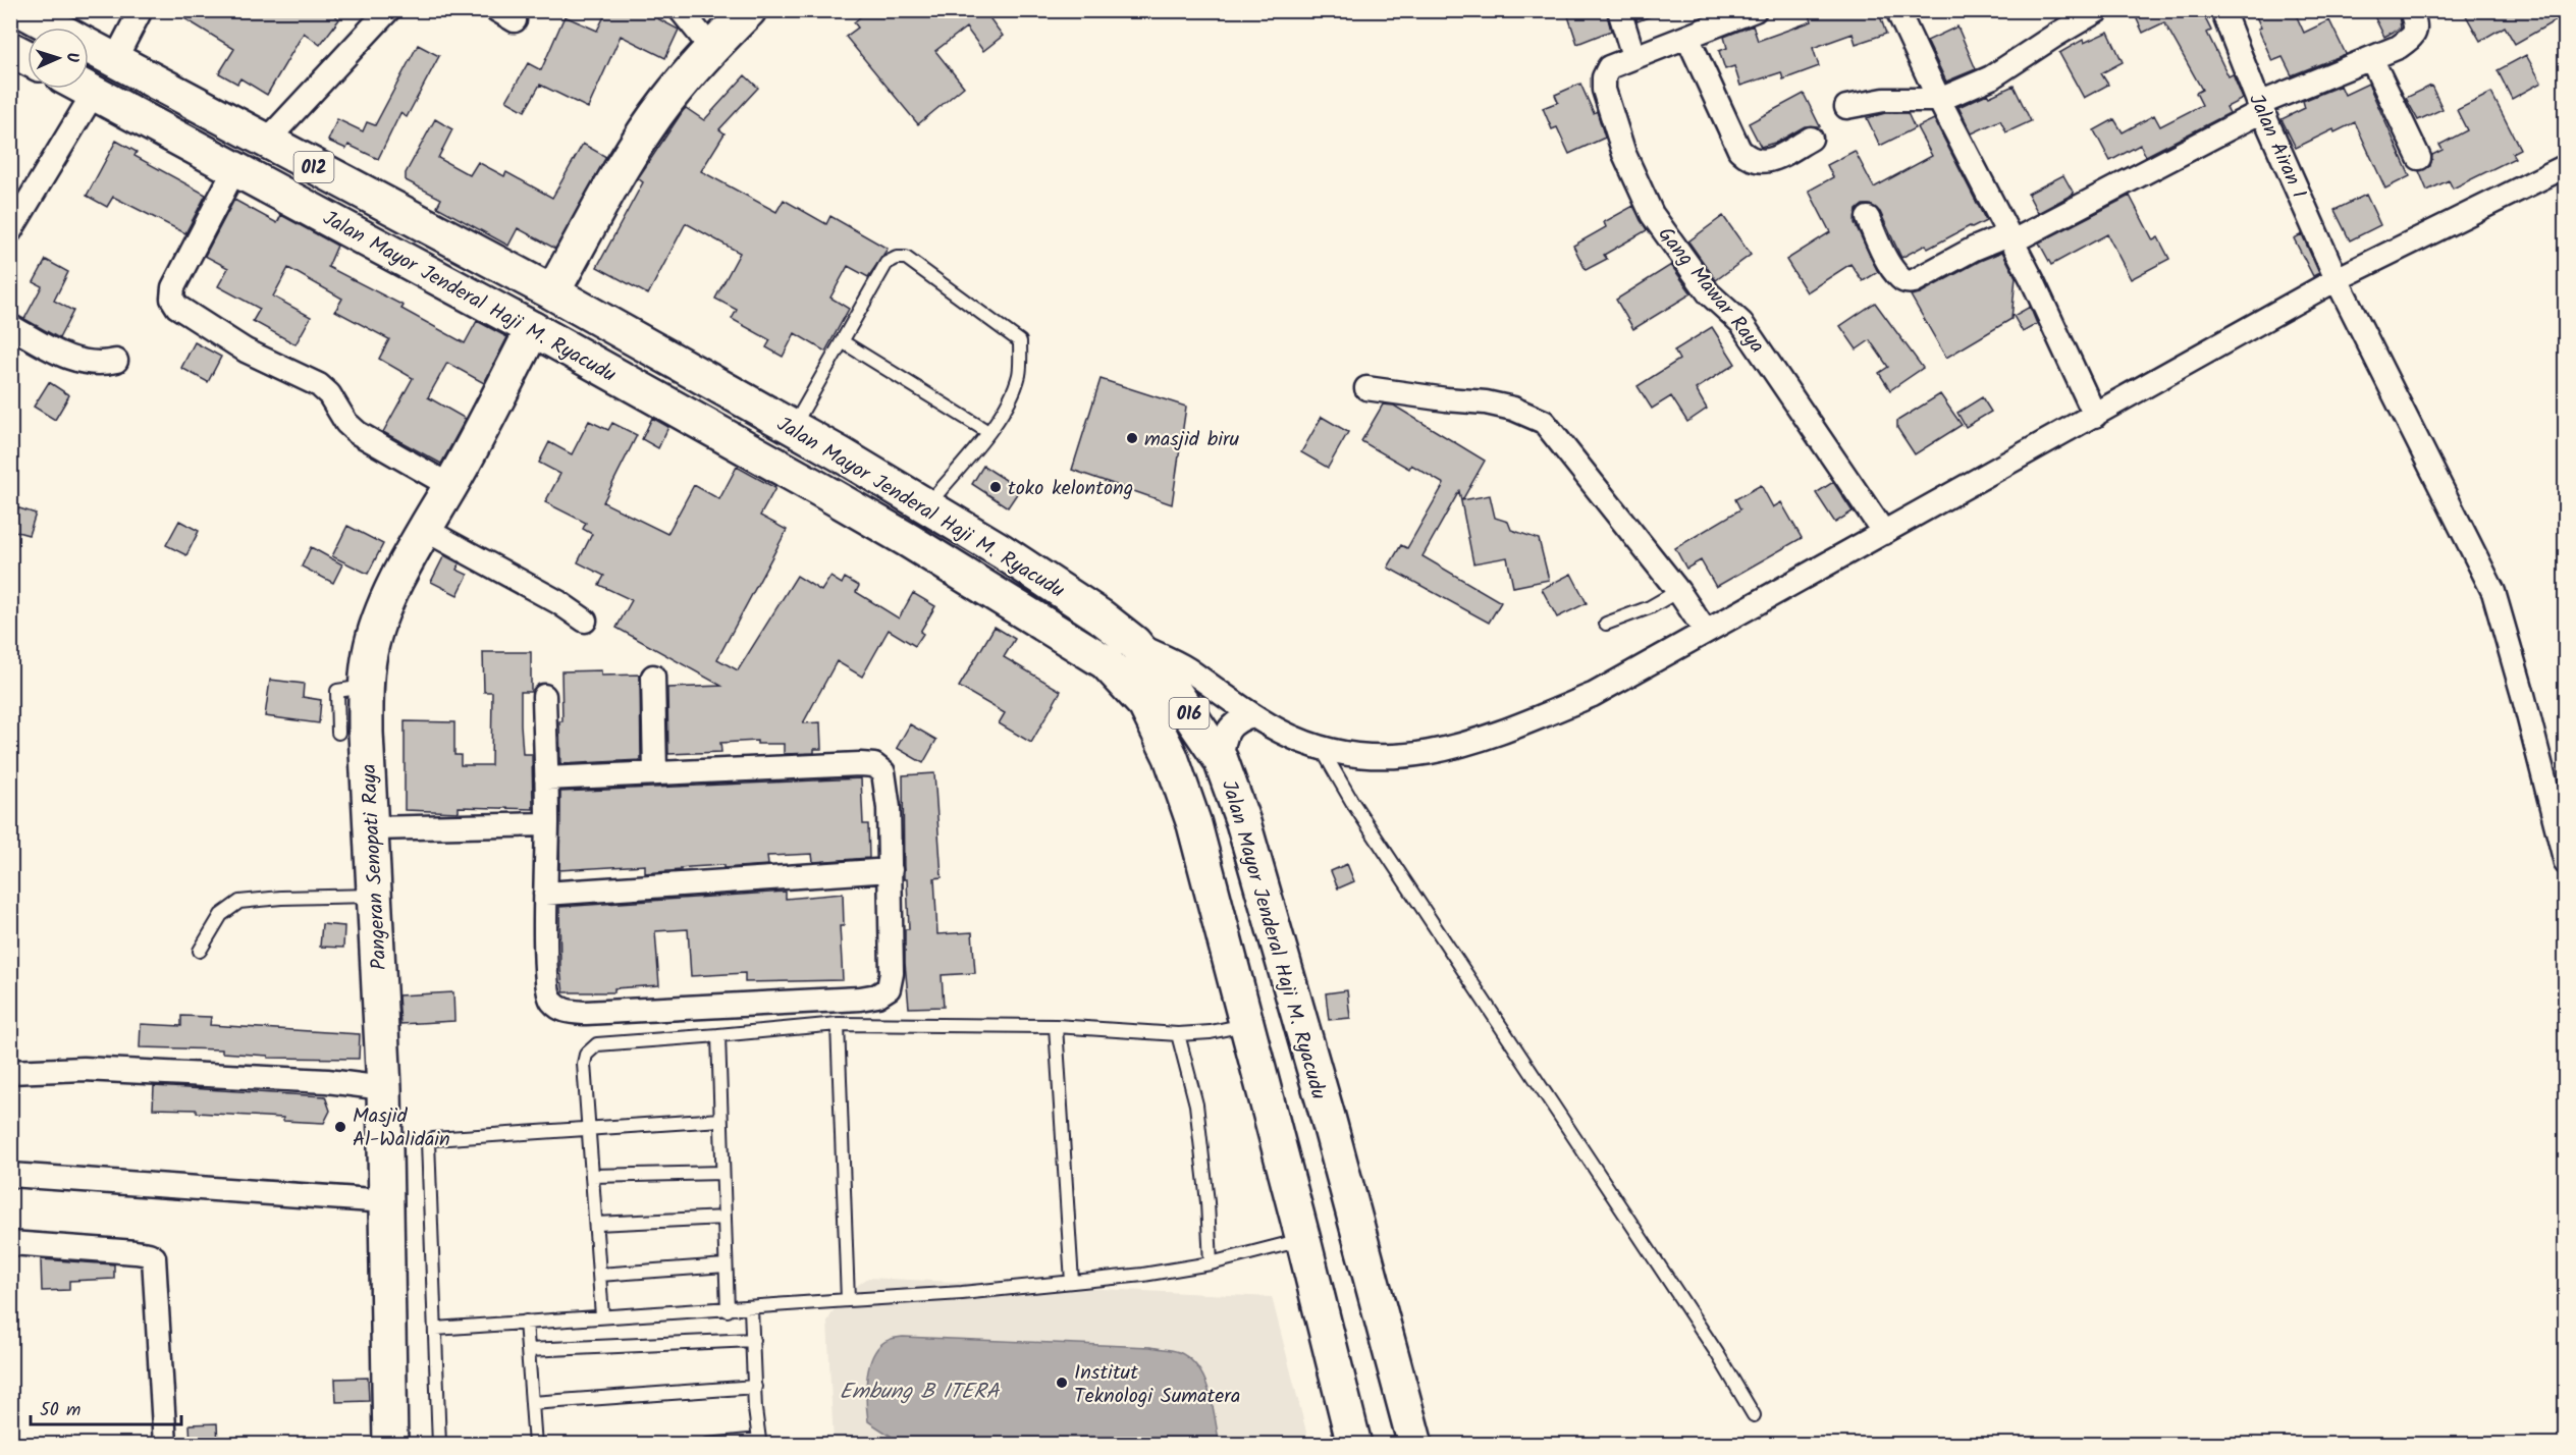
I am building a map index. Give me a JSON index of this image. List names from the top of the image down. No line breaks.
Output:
{"streets":{"main road":["012","Jalan Mayor Jenderal Haji M. Ryacudu","016","Pangeran Senopati Raya"],"street":["Jalan Airan I","Gang Mawar Raya"]},"crossings":[["Jalan Mayor Jenderal Haji M. Ryacudu","Pangeran Senopati Raya"]],"water":["Embung B ITERA"],"places":["masjid biru","toko kelontong","Masjid Al-Walidain","Institut Teknologi Sumatera"],"scale_bar":"50 m","north":"right"}
